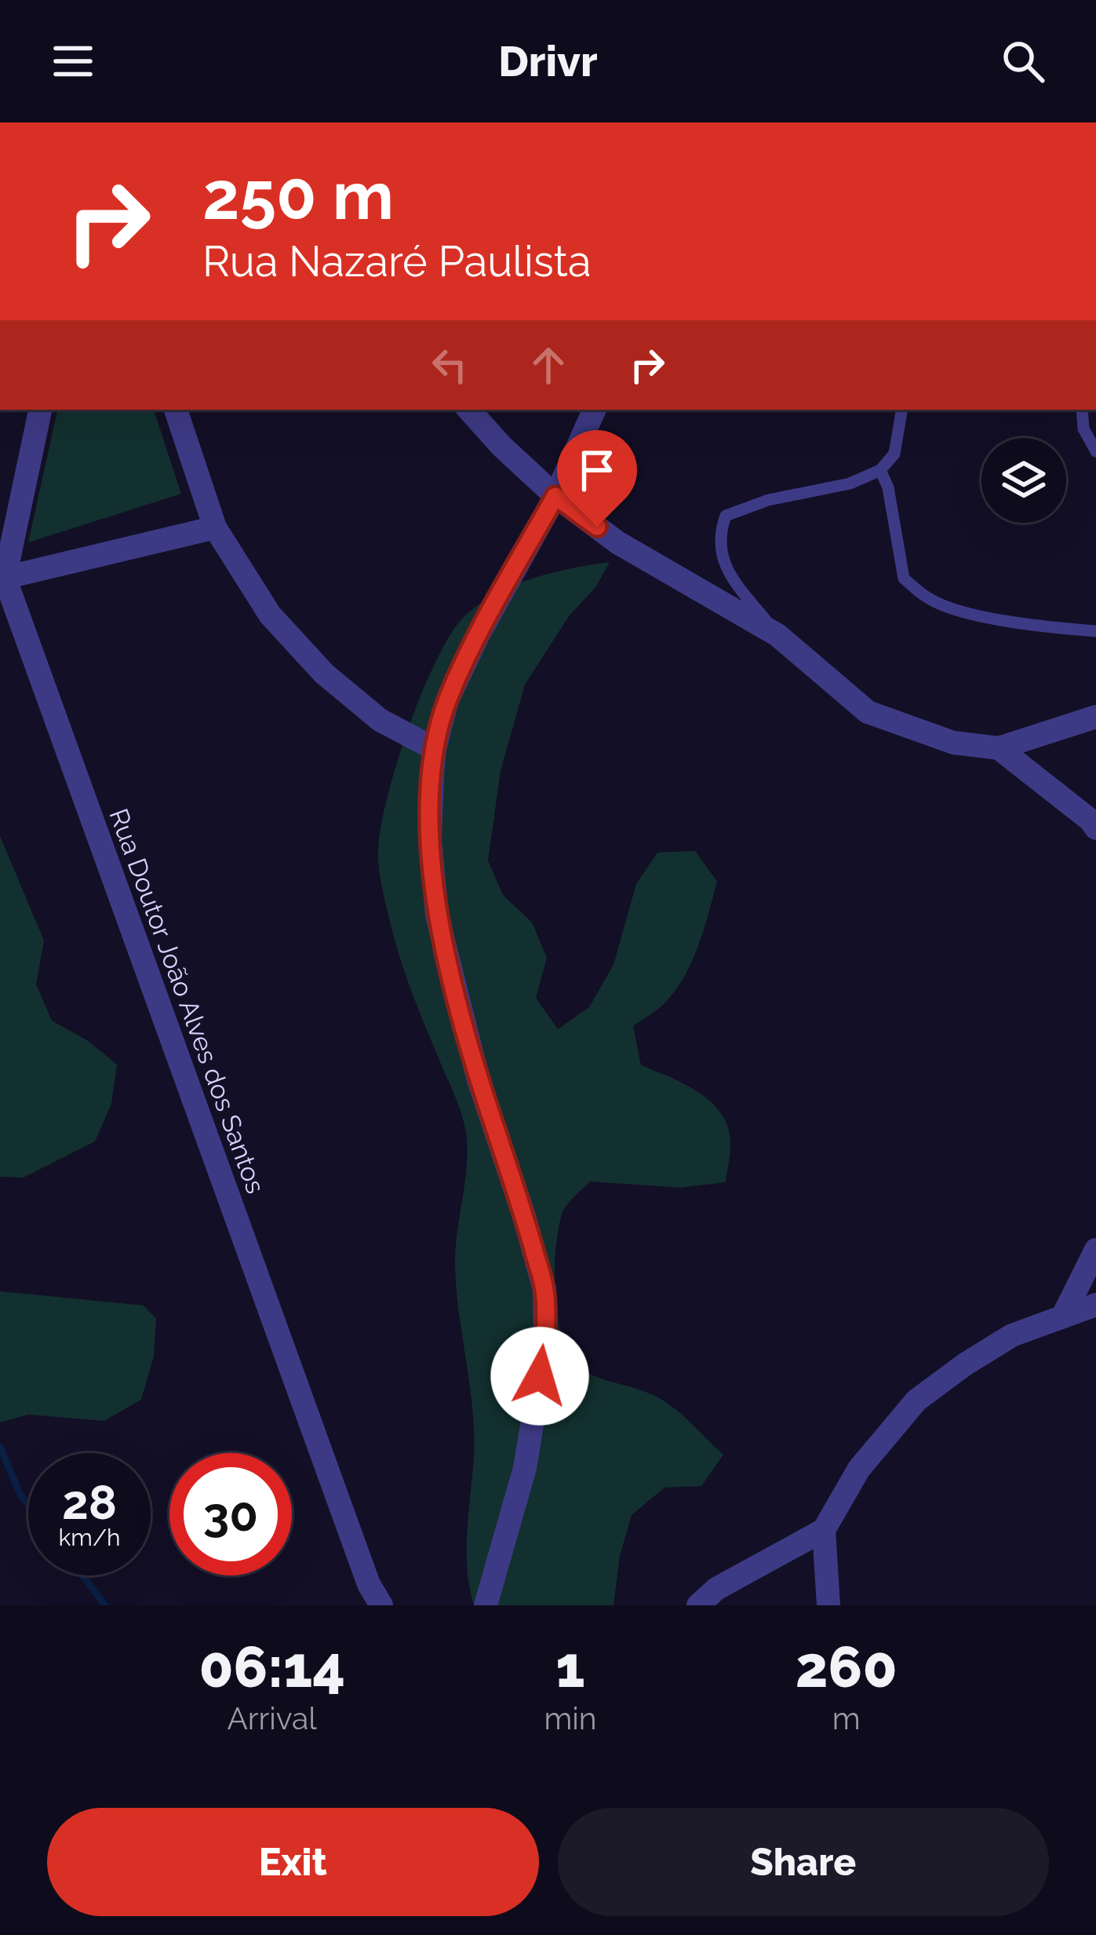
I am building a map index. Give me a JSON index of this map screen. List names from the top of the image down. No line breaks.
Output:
{"streets":{"street":["Rua Doutor João Alves dos Santos"]},"page":{"header":"Drivr","turn":["250 m","Rua Nazaré Paulista"],"speed":"28 km/h","limit":"30","eta":["06:14","Arrival","1","min","260","m"],"buttons":["Exit","Share"]}}
